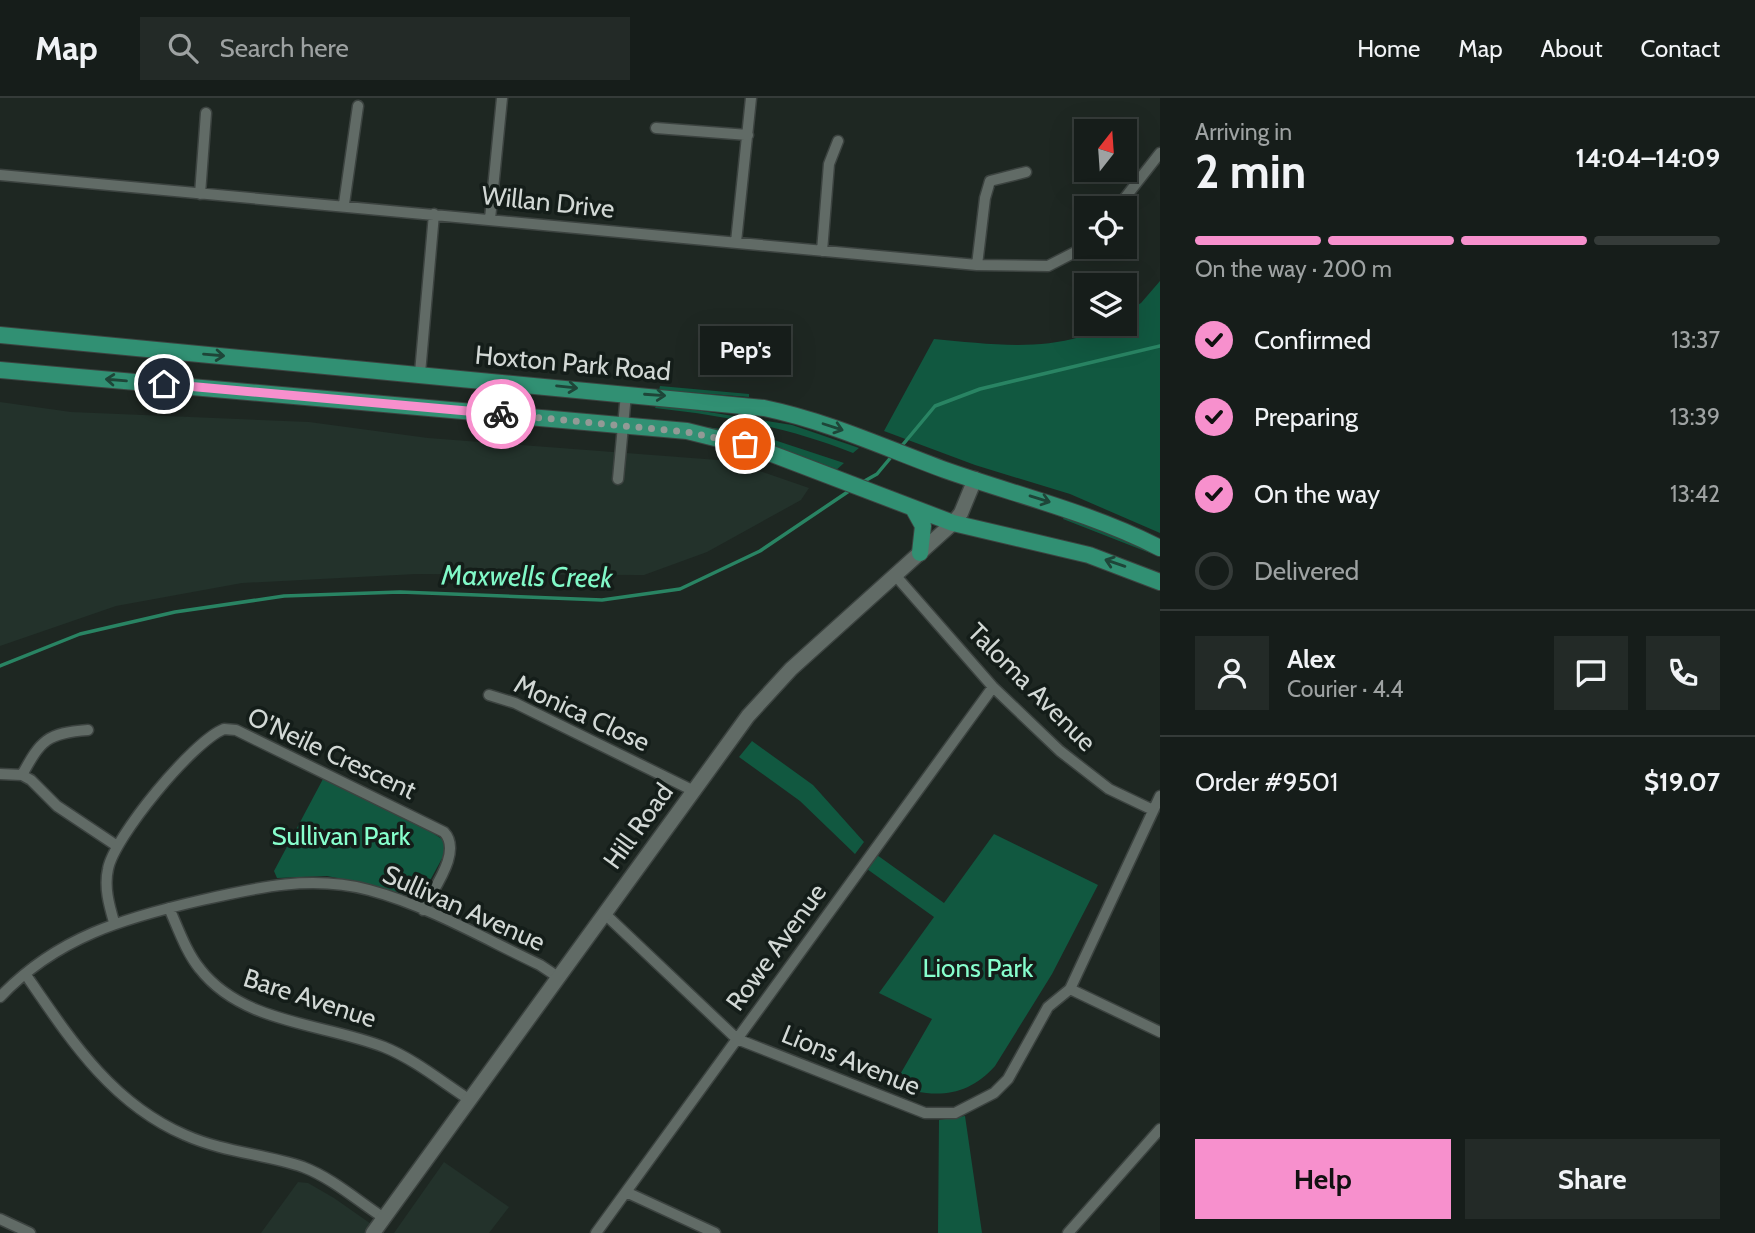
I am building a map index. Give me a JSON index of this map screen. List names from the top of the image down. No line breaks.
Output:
{"streets":{"main road":["Hoxton Park Road","Hill Road"],"street":["Willan Drive","Taloma Avenue","Monica Close","O'Neile Crescent","Sullivan Avenue","Rowe Avenue","Bare Avenue","Lions Avenue"]},"crossings":[["Hoxton Park Road","Hill Road"],["Taloma Avenue","Hill Road"],["Taloma Avenue","Rowe Avenue"],["Taloma Avenue","Lions Avenue"],["Monica Close","Hill Road"],["O'Neile Crescent","Sullivan Avenue"],["Hill Road","Sullivan Avenue"],["Hill Road","Bare Avenue"],["Hill Road","Lions Avenue"],["Sullivan Avenue","Bare Avenue"],["Rowe Avenue","Lions Avenue"]],"water":["Maxwells Creek"],"parks":["Sullivan Park","Lions Park"],"places":["Pep's"],"north":"top","page":{"header":"Map","search":"Search here","nav":["Home","Map","About","Contact"],"heading":["2 min","Arriving in","14:04–14:09"],"panel":["Alex","Courier · 4.4","Order #9501","$19.07"],"bar":"On the way · 200 m","list":[["Confirmed","13:37"],["Preparing","13:39"],["On the way","13:42"],"Delivered"],"bubble":"Pep's","buttons":["Help","Share"]}}
